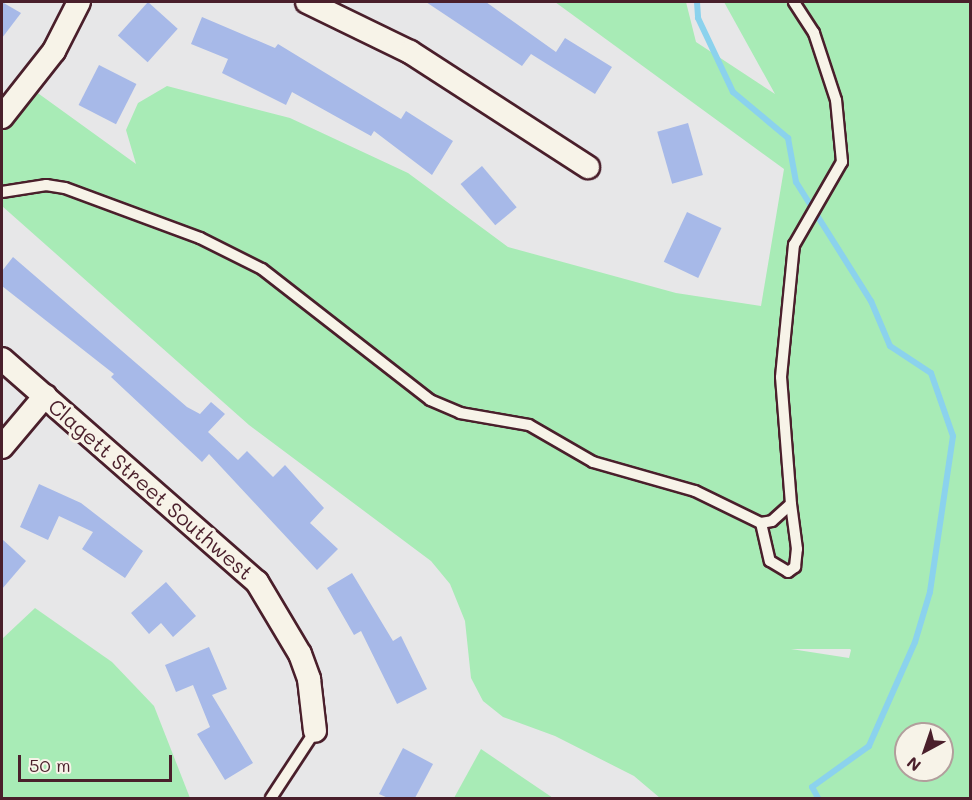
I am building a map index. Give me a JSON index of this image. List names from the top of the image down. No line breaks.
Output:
{"streets":{"street":["Clagett Street Southwest"]},"scale_bar":"50 m","north":"bottom left"}
